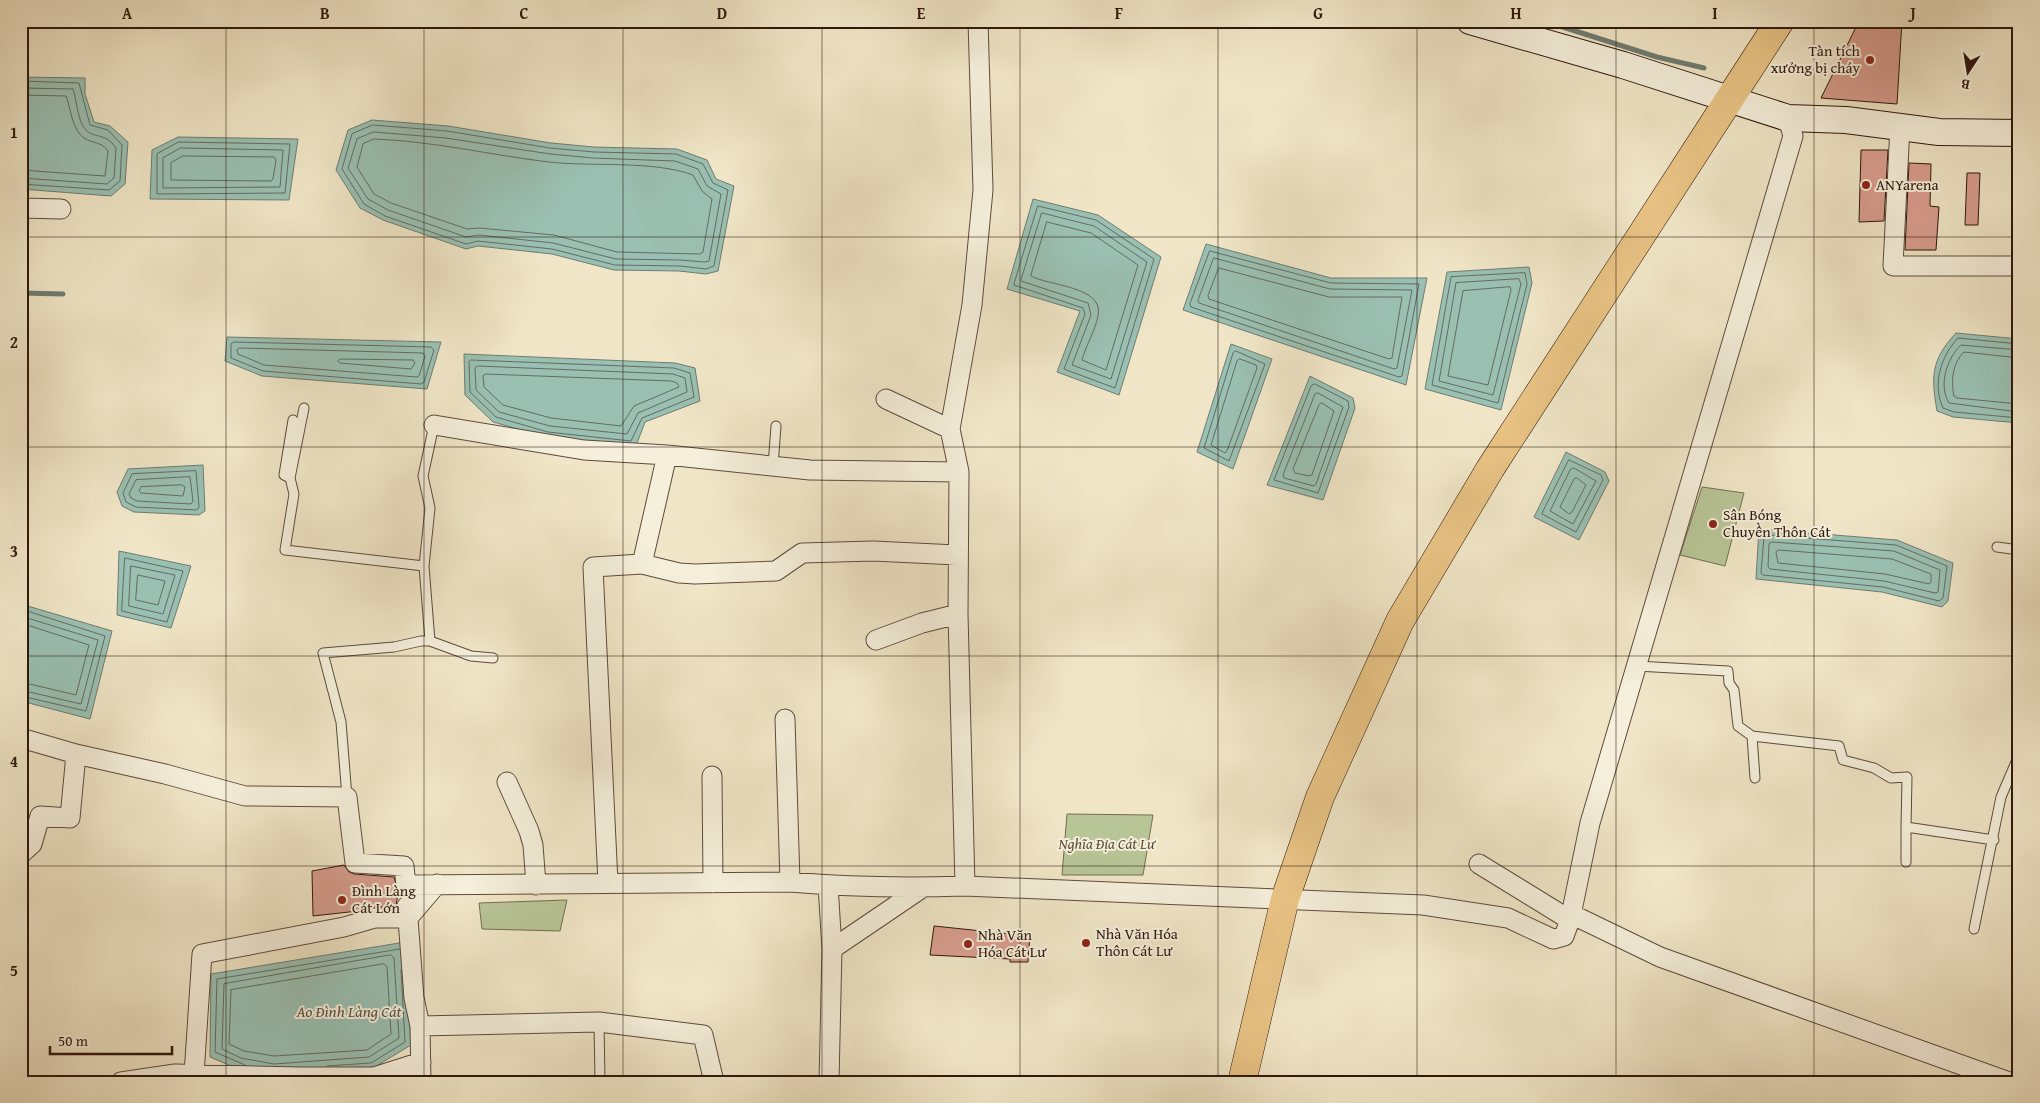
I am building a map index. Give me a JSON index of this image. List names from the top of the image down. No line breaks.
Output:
{"water":["Ao Đình Làng Cát"],"parks":["Nghĩa Địa Cát Lư"],"places":["Tàn tích xưởng bị cháy","ANYarena","Sân Bóng Chuyền Thôn Cát","Đình Làng Cát Lớn","Nhà Văn Hóa Thôn Cát Lư","Nhà Văn Hóa Cát Lư"],"scale_bar":"50 m","north":"bottom","grid":{"columns":["A","B","C","D","E","F","G","H","I","J"],"rows":["1","2","3","4","5"]}}
